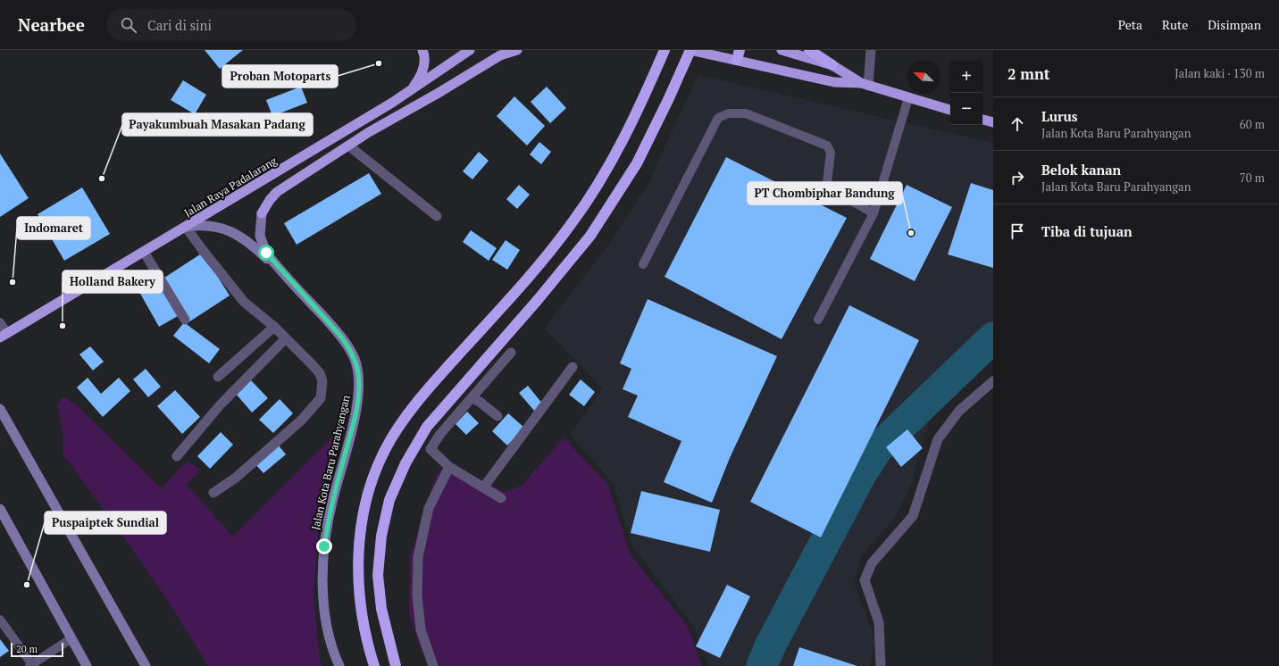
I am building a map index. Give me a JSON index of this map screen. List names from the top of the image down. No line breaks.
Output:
{"streets":{"highway":["Jalan Raya Padalarang"],"main road":["Jalan Kota Baru Parahyangan"]},"crossings":[["Jalan Raya Padalarang","Jalan Kota Baru Parahyangan"]],"places":["Proban Motoparts","Payakumbuah Masakan Padang","PT Chombiphar Bandung","Indomaret","Holland Bakery","Puspaiptek Sundial"],"scale_bar":"20 m","north":"top left","page":{"header":"Nearbee","search":"Cari di sini","nav":["Peta","Rute","Disimpan"],"heading":["2 mnt","Jalan kaki · 130 m"],"map_buttons":["+","−"],"list":[["Lurus","Jalan Kota Baru Parahyangan","60 m"],["Belok kanan","Jalan Kota Baru Parahyangan","70 m"],"Tiba di tujuan"],"scale":"20 m"}}
